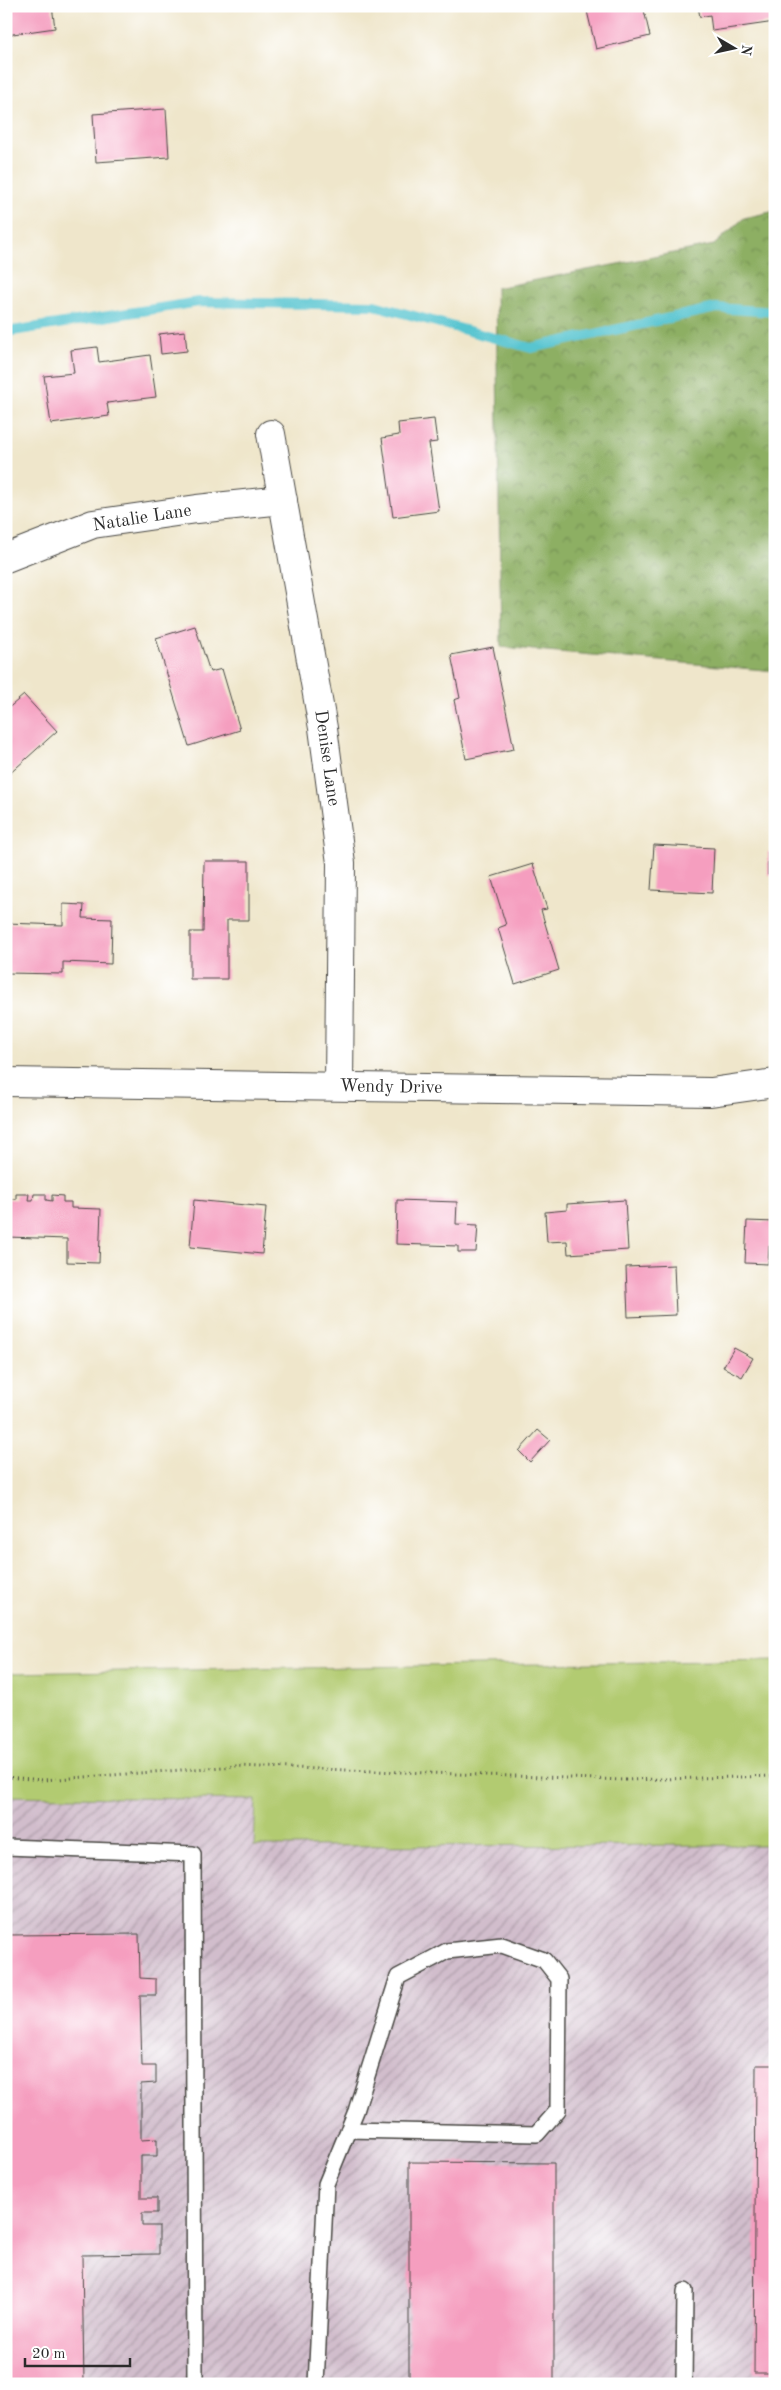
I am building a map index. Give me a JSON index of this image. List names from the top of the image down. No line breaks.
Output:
{"streets":{"street":["Natalie Lane","Denise Lane","Wendy Drive"]},"crossings":[["Natalie Lane","Denise Lane"],["Denise Lane","Wendy Drive"]],"scale_bar":"20 m","north":"right"}
